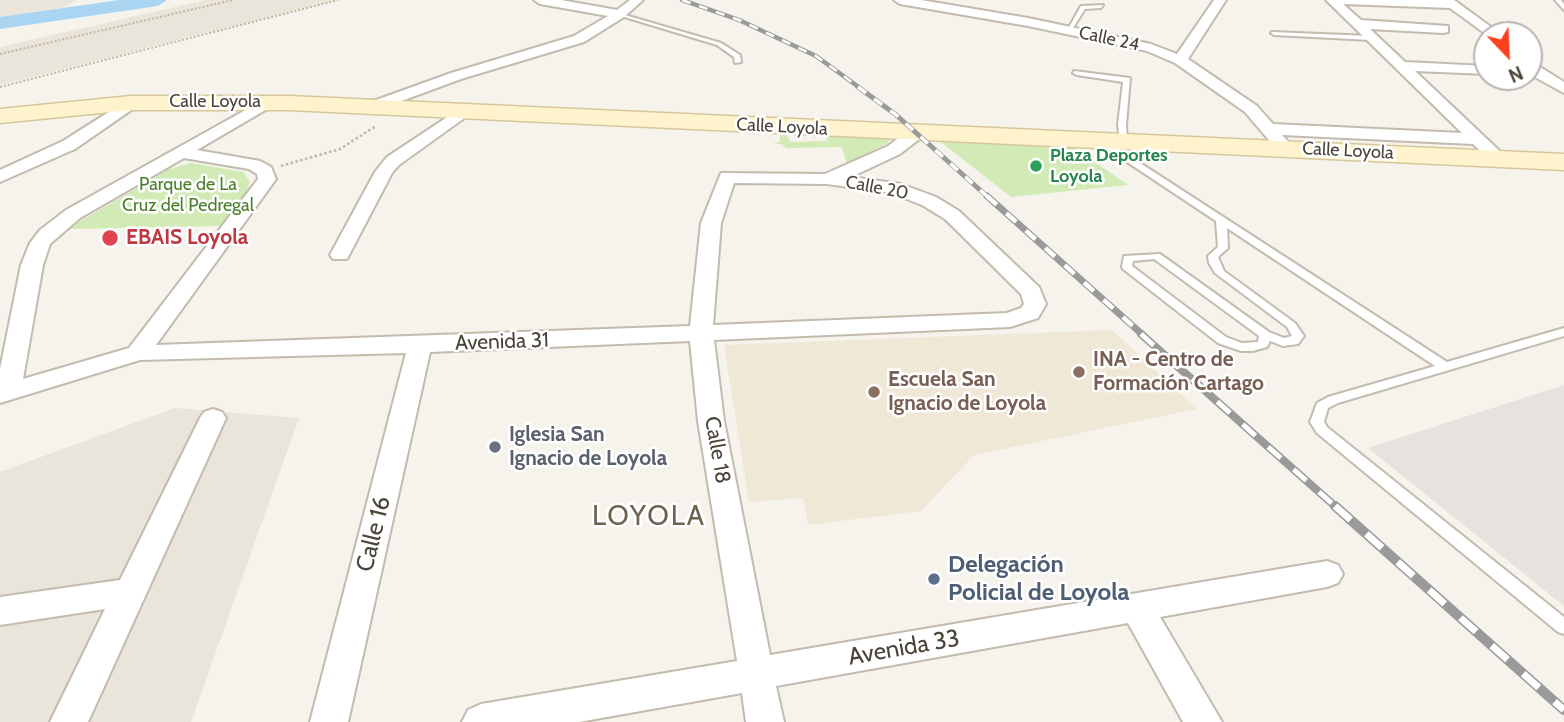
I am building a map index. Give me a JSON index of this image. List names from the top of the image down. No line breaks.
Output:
{"streets":{"main road":["Calle Loyola"],"street":["Calle 24","Calle 20","Avenida 31","Calle 18","Calle 16","Avenida 33"]},"crossings":[["Calle 24","Calle Loyola"],["Calle Loyola","Calle 20"],["Calle 20","Avenida 31"],["Calle 20","Calle 18"],["Avenida 31","Calle 18"],["Avenida 31","Calle 16"],["Calle 18","Avenida 33"]],"districts":["LOYOLA"],"parks":["Parque de La Cruz del Pedregal"],"places":["Plaza Deportes Loyola","EBAIS Loyola","INA - Centro de Formación Cartago","Escuela San Ignacio de Loyola","Iglesia San Ignacio de Loyola","Delegación Policial de Loyola"],"north":"bottom right"}
